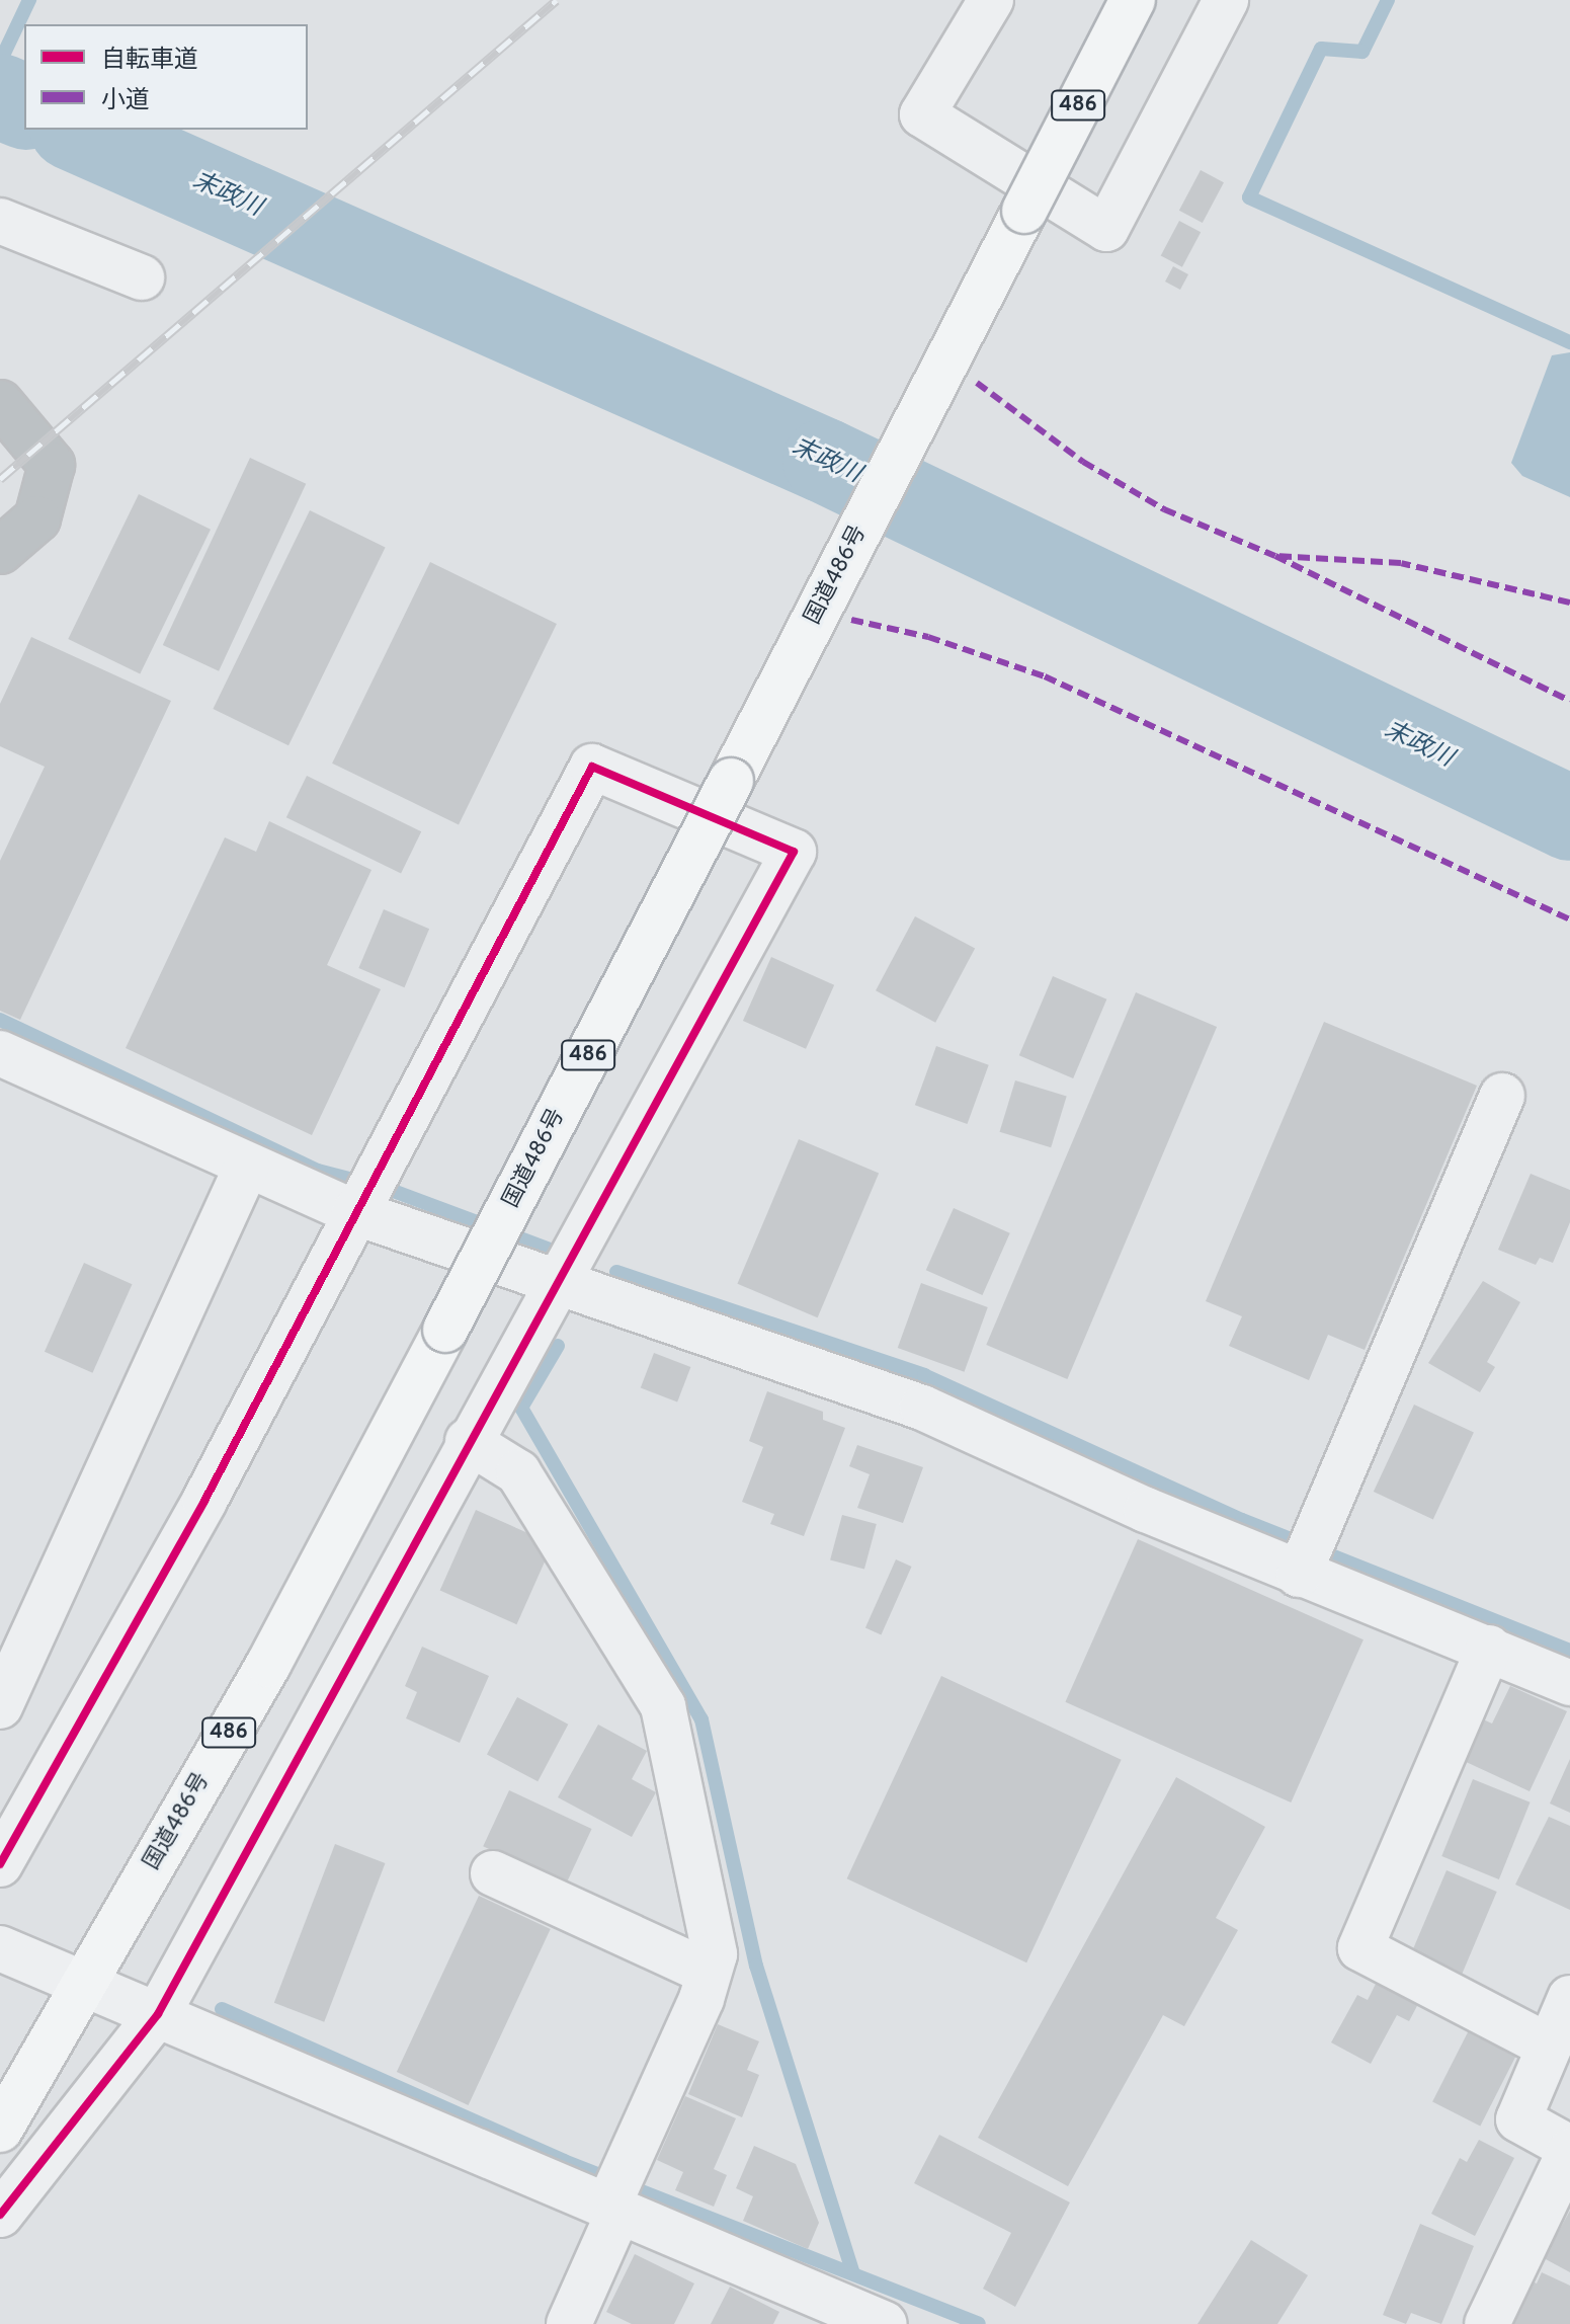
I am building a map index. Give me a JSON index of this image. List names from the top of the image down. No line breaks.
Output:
{"streets":{"highway":["486","国道486号"]},"water":["末政川"],"legend":["自転車道","小道"]}
